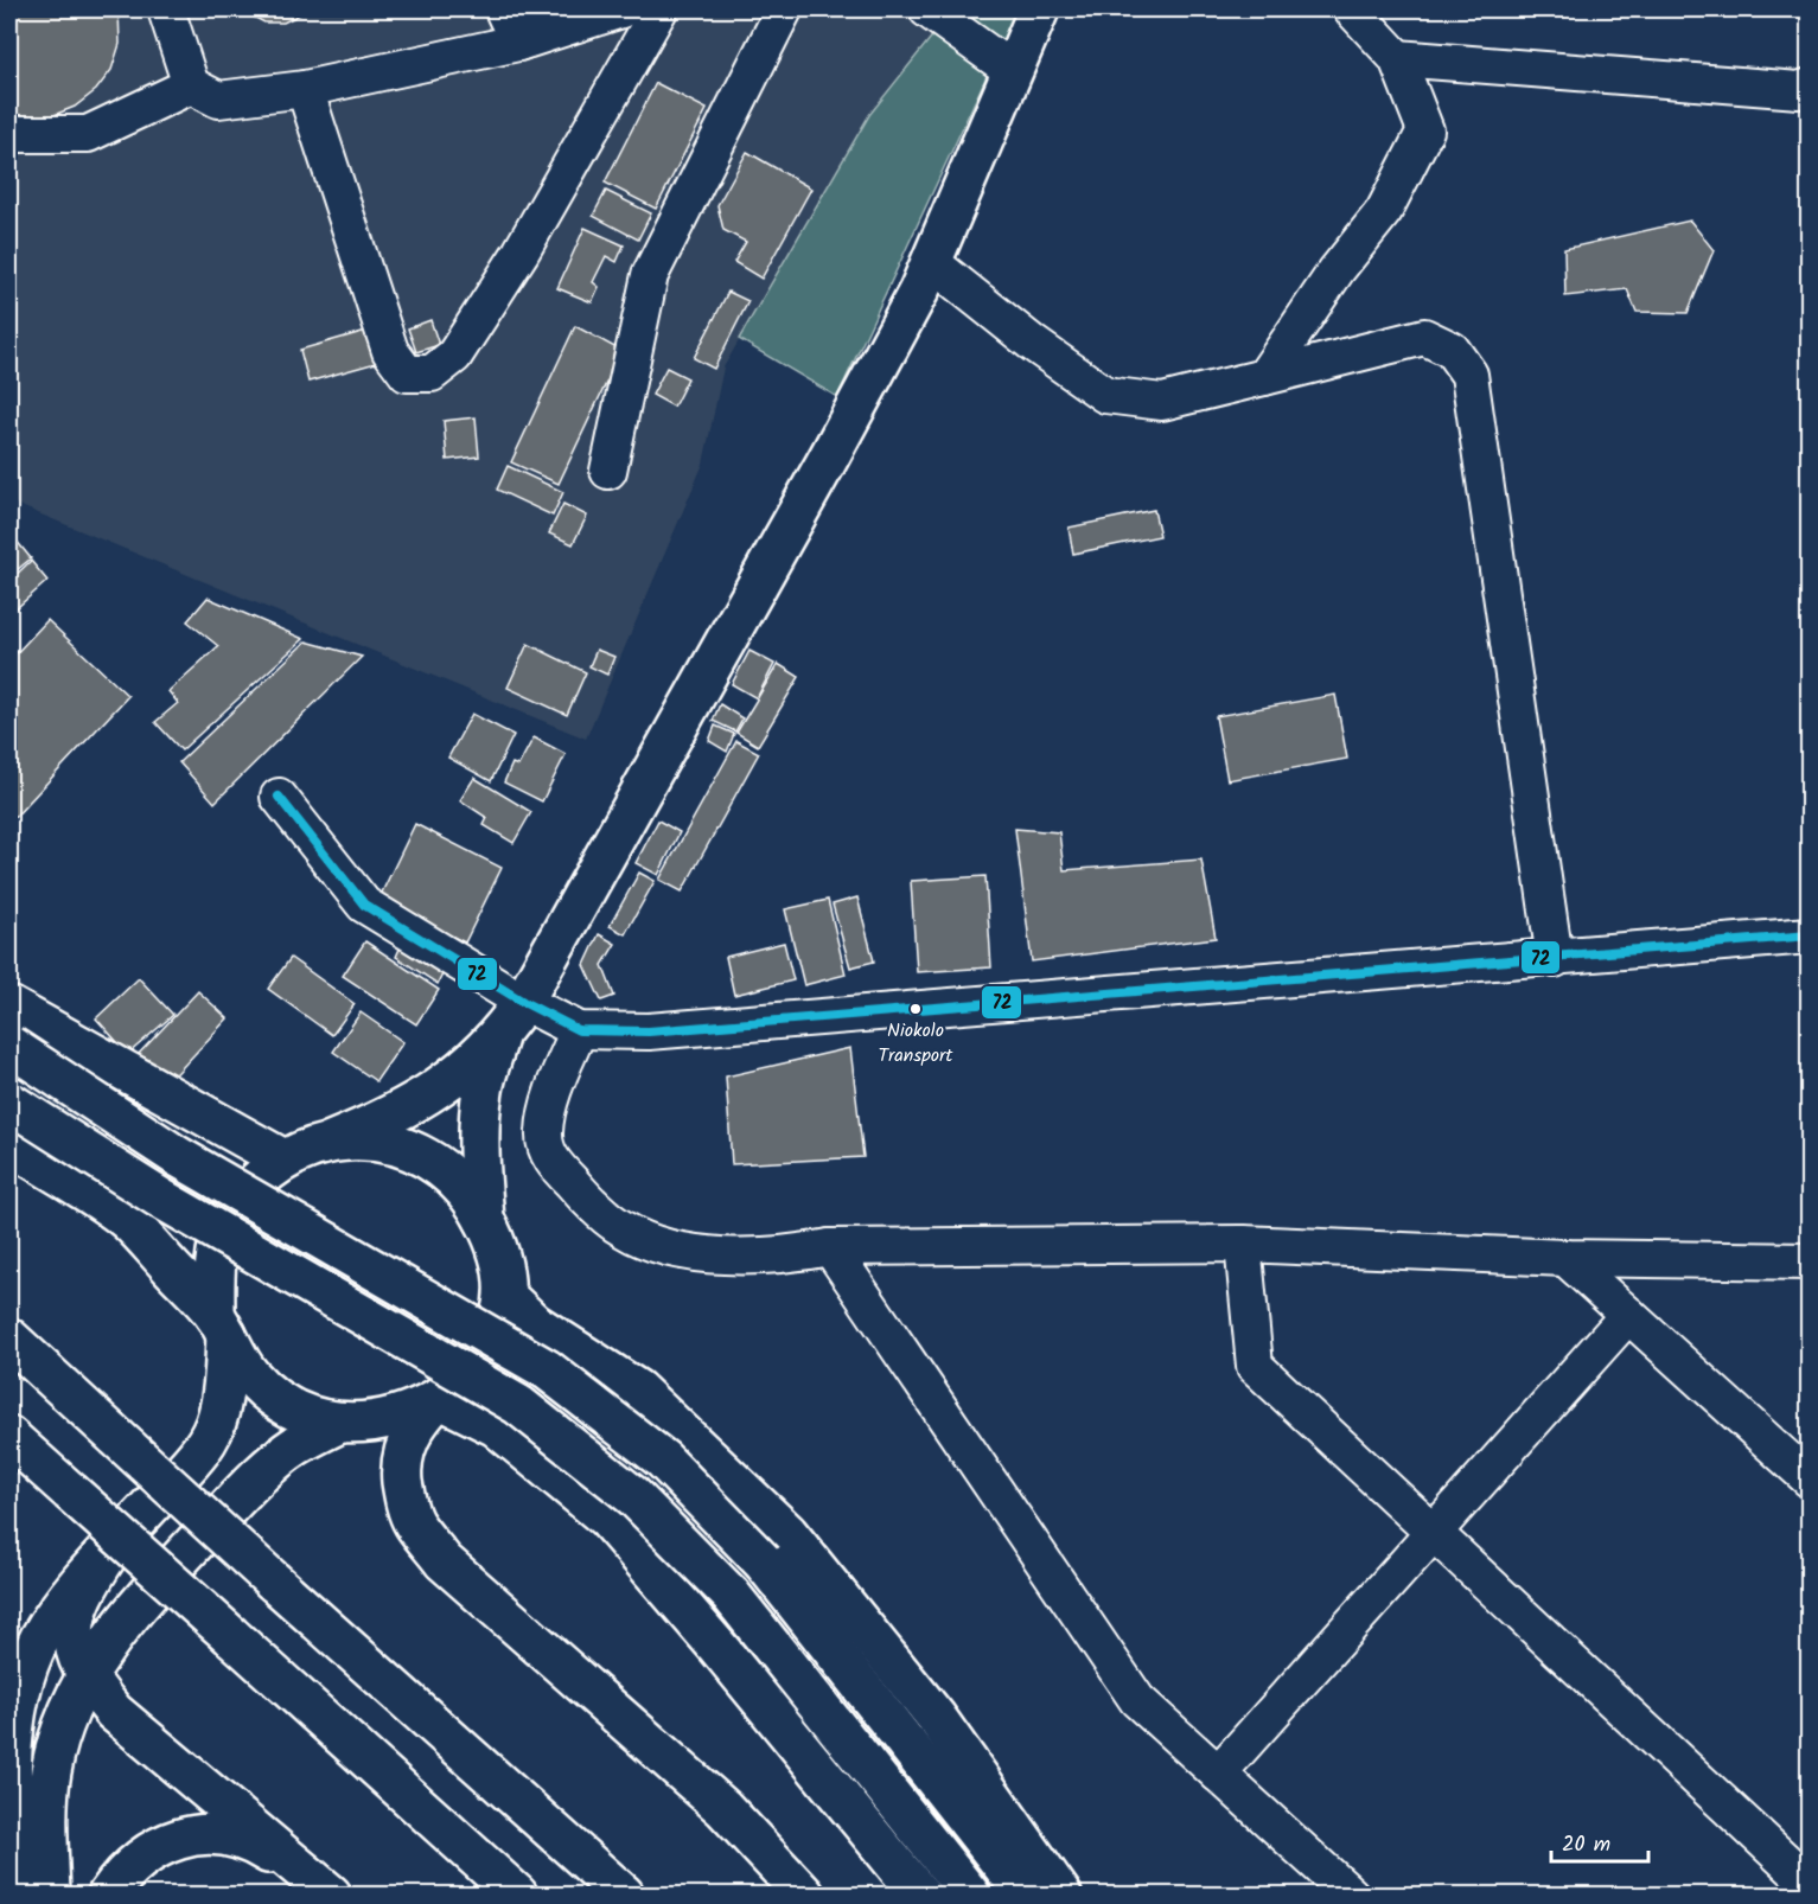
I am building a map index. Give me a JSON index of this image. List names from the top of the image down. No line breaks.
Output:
{"places":["Niokolo Transport"],"lines":["transit line 72"],"scale_bar":"20 m"}
